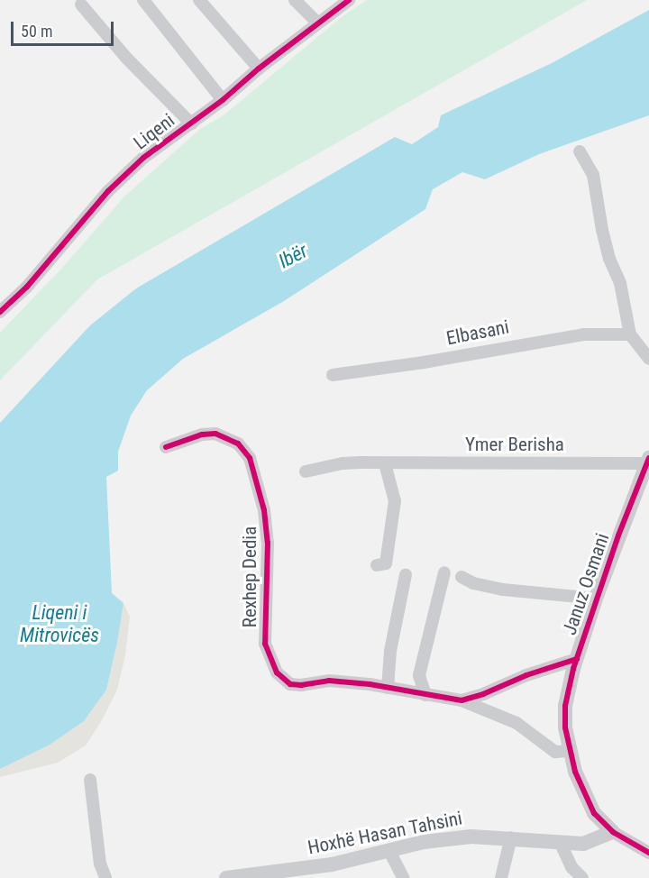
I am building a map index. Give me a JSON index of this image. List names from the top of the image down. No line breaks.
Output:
{"streets":{"street":["Liqeni","Elbasani","Ymer Berisha","Rexhep Dedia","Januz Osmani","Hoxhë Hasan Tahsini"]},"crossings":[["Ymer Berisha","Januz Osmani"],["Rexhep Dedia","Januz Osmani"],["Januz Osmani","Hoxhë Hasan Tahsini"]],"water":["Ibër","Liqeni i Mitrovicës"],"scale_bar":"50 m"}
